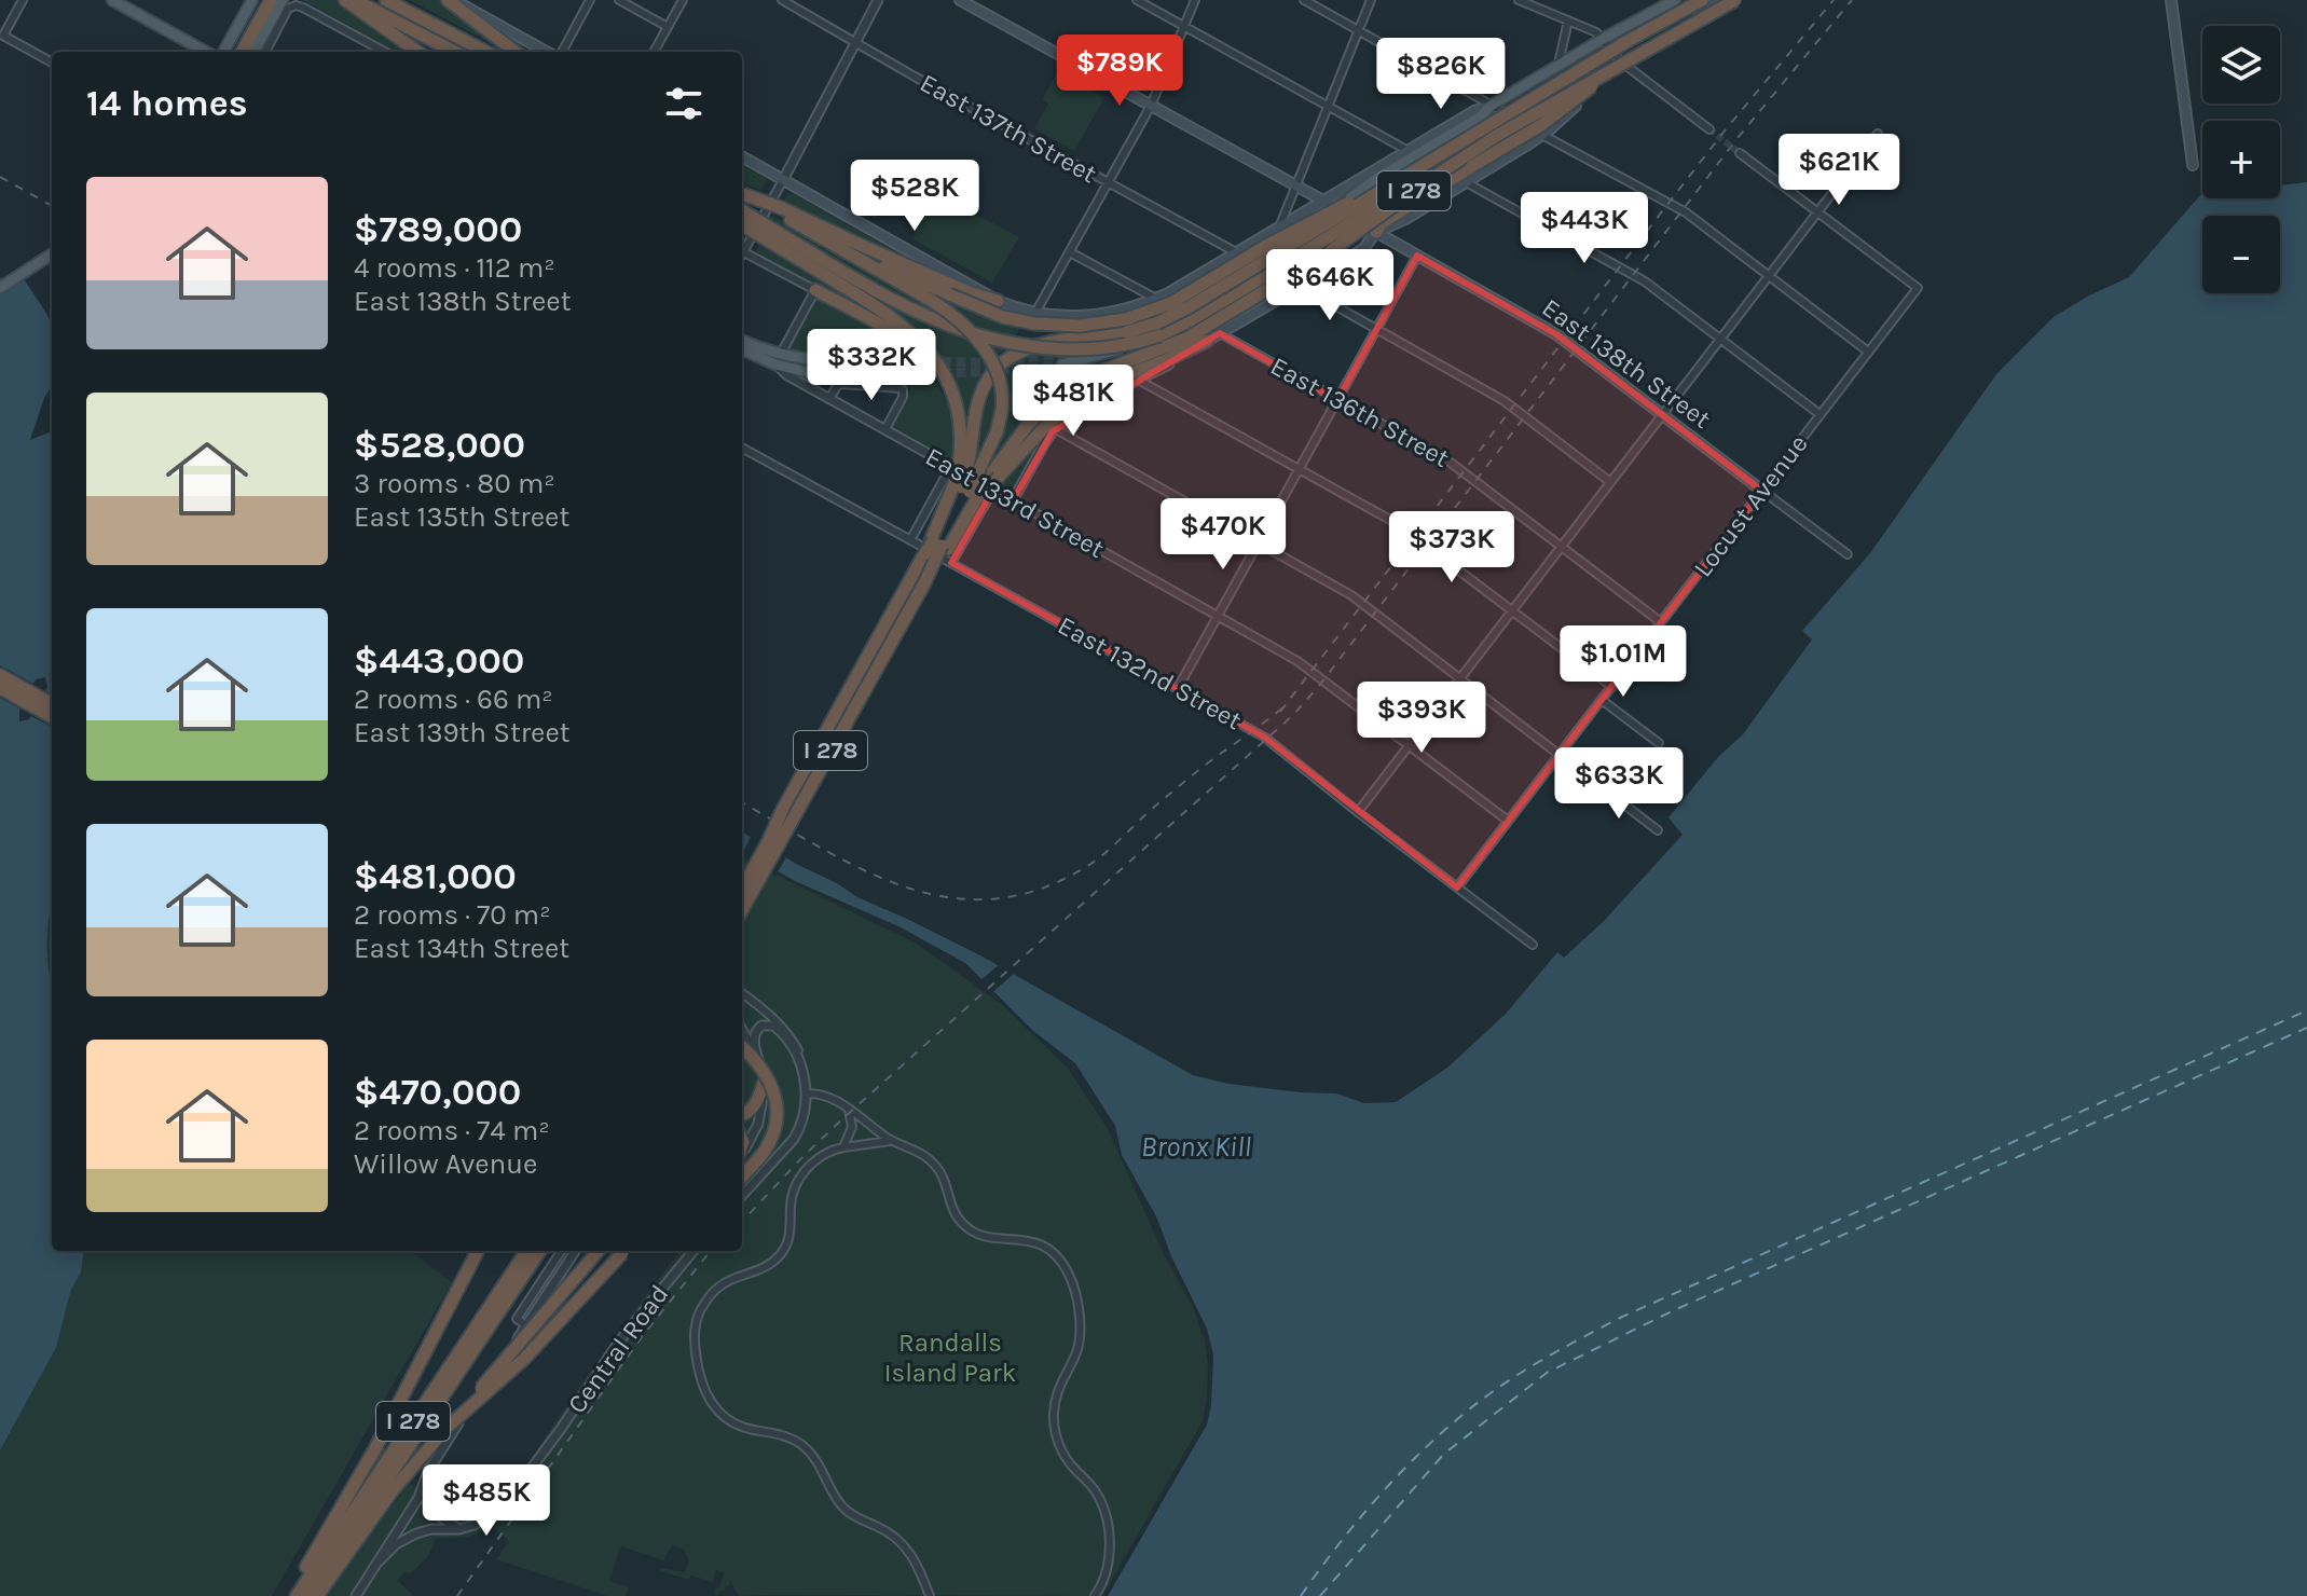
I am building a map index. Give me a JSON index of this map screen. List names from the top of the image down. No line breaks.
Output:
{"streets":{"highway":["I 278"],"main road":["East 138th Street"],"street":["East 137th Street","East 136th Street","East 133rd Street","Locust Avenue","East 132nd Street","Central Road"]},"crossings":[["I 278","East 133rd Street"],["East 138th Street","Locust Avenue"],["East 136th Street","Locust Avenue"],["East 133rd Street","Locust Avenue"],["Locust Avenue","East 132nd Street"]],"water":["Bronx Kill"],"parks":["Randalls Island Park"],"page":{"map_buttons":["+","−"],"price":["$789K","$826K","$621K","$528K","$443K","$646K","$332K","$481K","$470K","$373K","$1.01M","$393K","$633K","$485K"],"heading":"14 homes","list":[{"name":"$789,000","note":"4 rooms · 112 m² · East 138th Street"},{"name":"$528,000","note":"3 rooms · 80 m² · East 135th Street"},{"name":"$443,000","note":"2 rooms · 66 m² · East 139th Street"},{"name":"$481,000","note":"2 rooms · 70 m² · East 134th Street"},{"name":"$470,000","note":"2 rooms · 74 m² · Willow Avenue"}]}}
